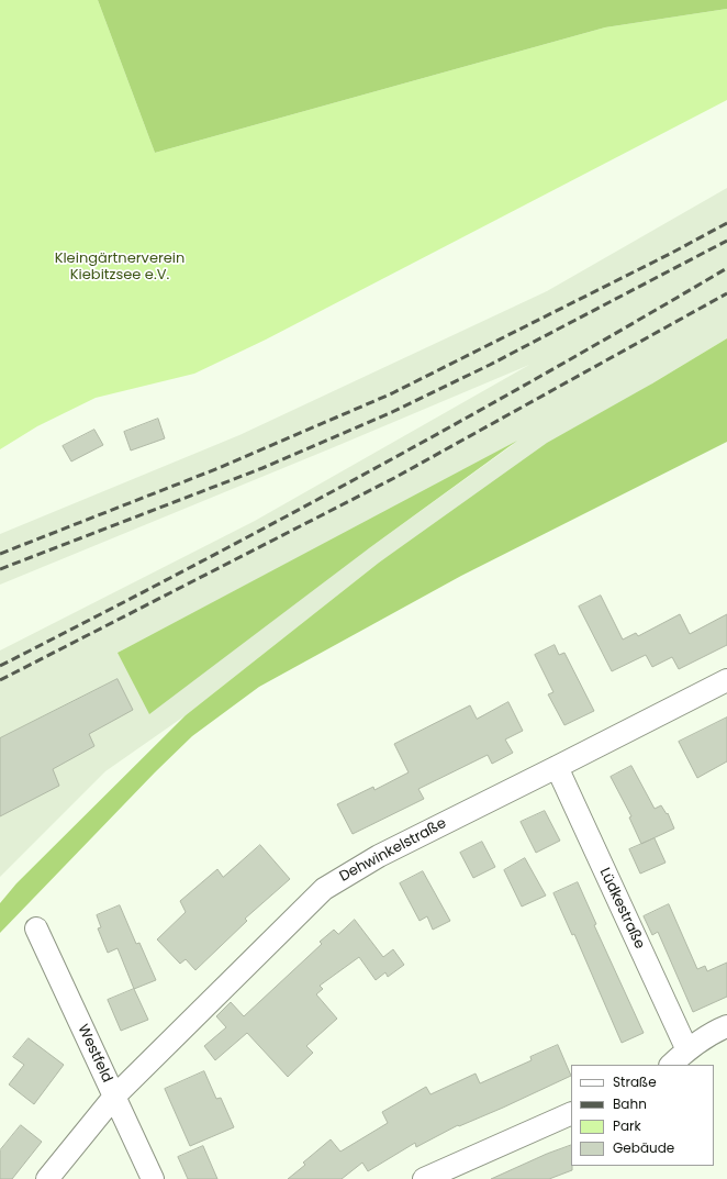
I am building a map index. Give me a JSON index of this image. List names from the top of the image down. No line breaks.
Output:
{"streets":{"street":["Dehwinkelstraße","Lüdkestraße","Westfeld"]},"crossings":[["Dehwinkelstraße","Lüdkestraße"],["Dehwinkelstraße","Westfeld"]],"parks":["Kleingärtnerverein Kiebitzsee e.V."],"legend":["Straße","Bahn","Park","Gebäude"]}
